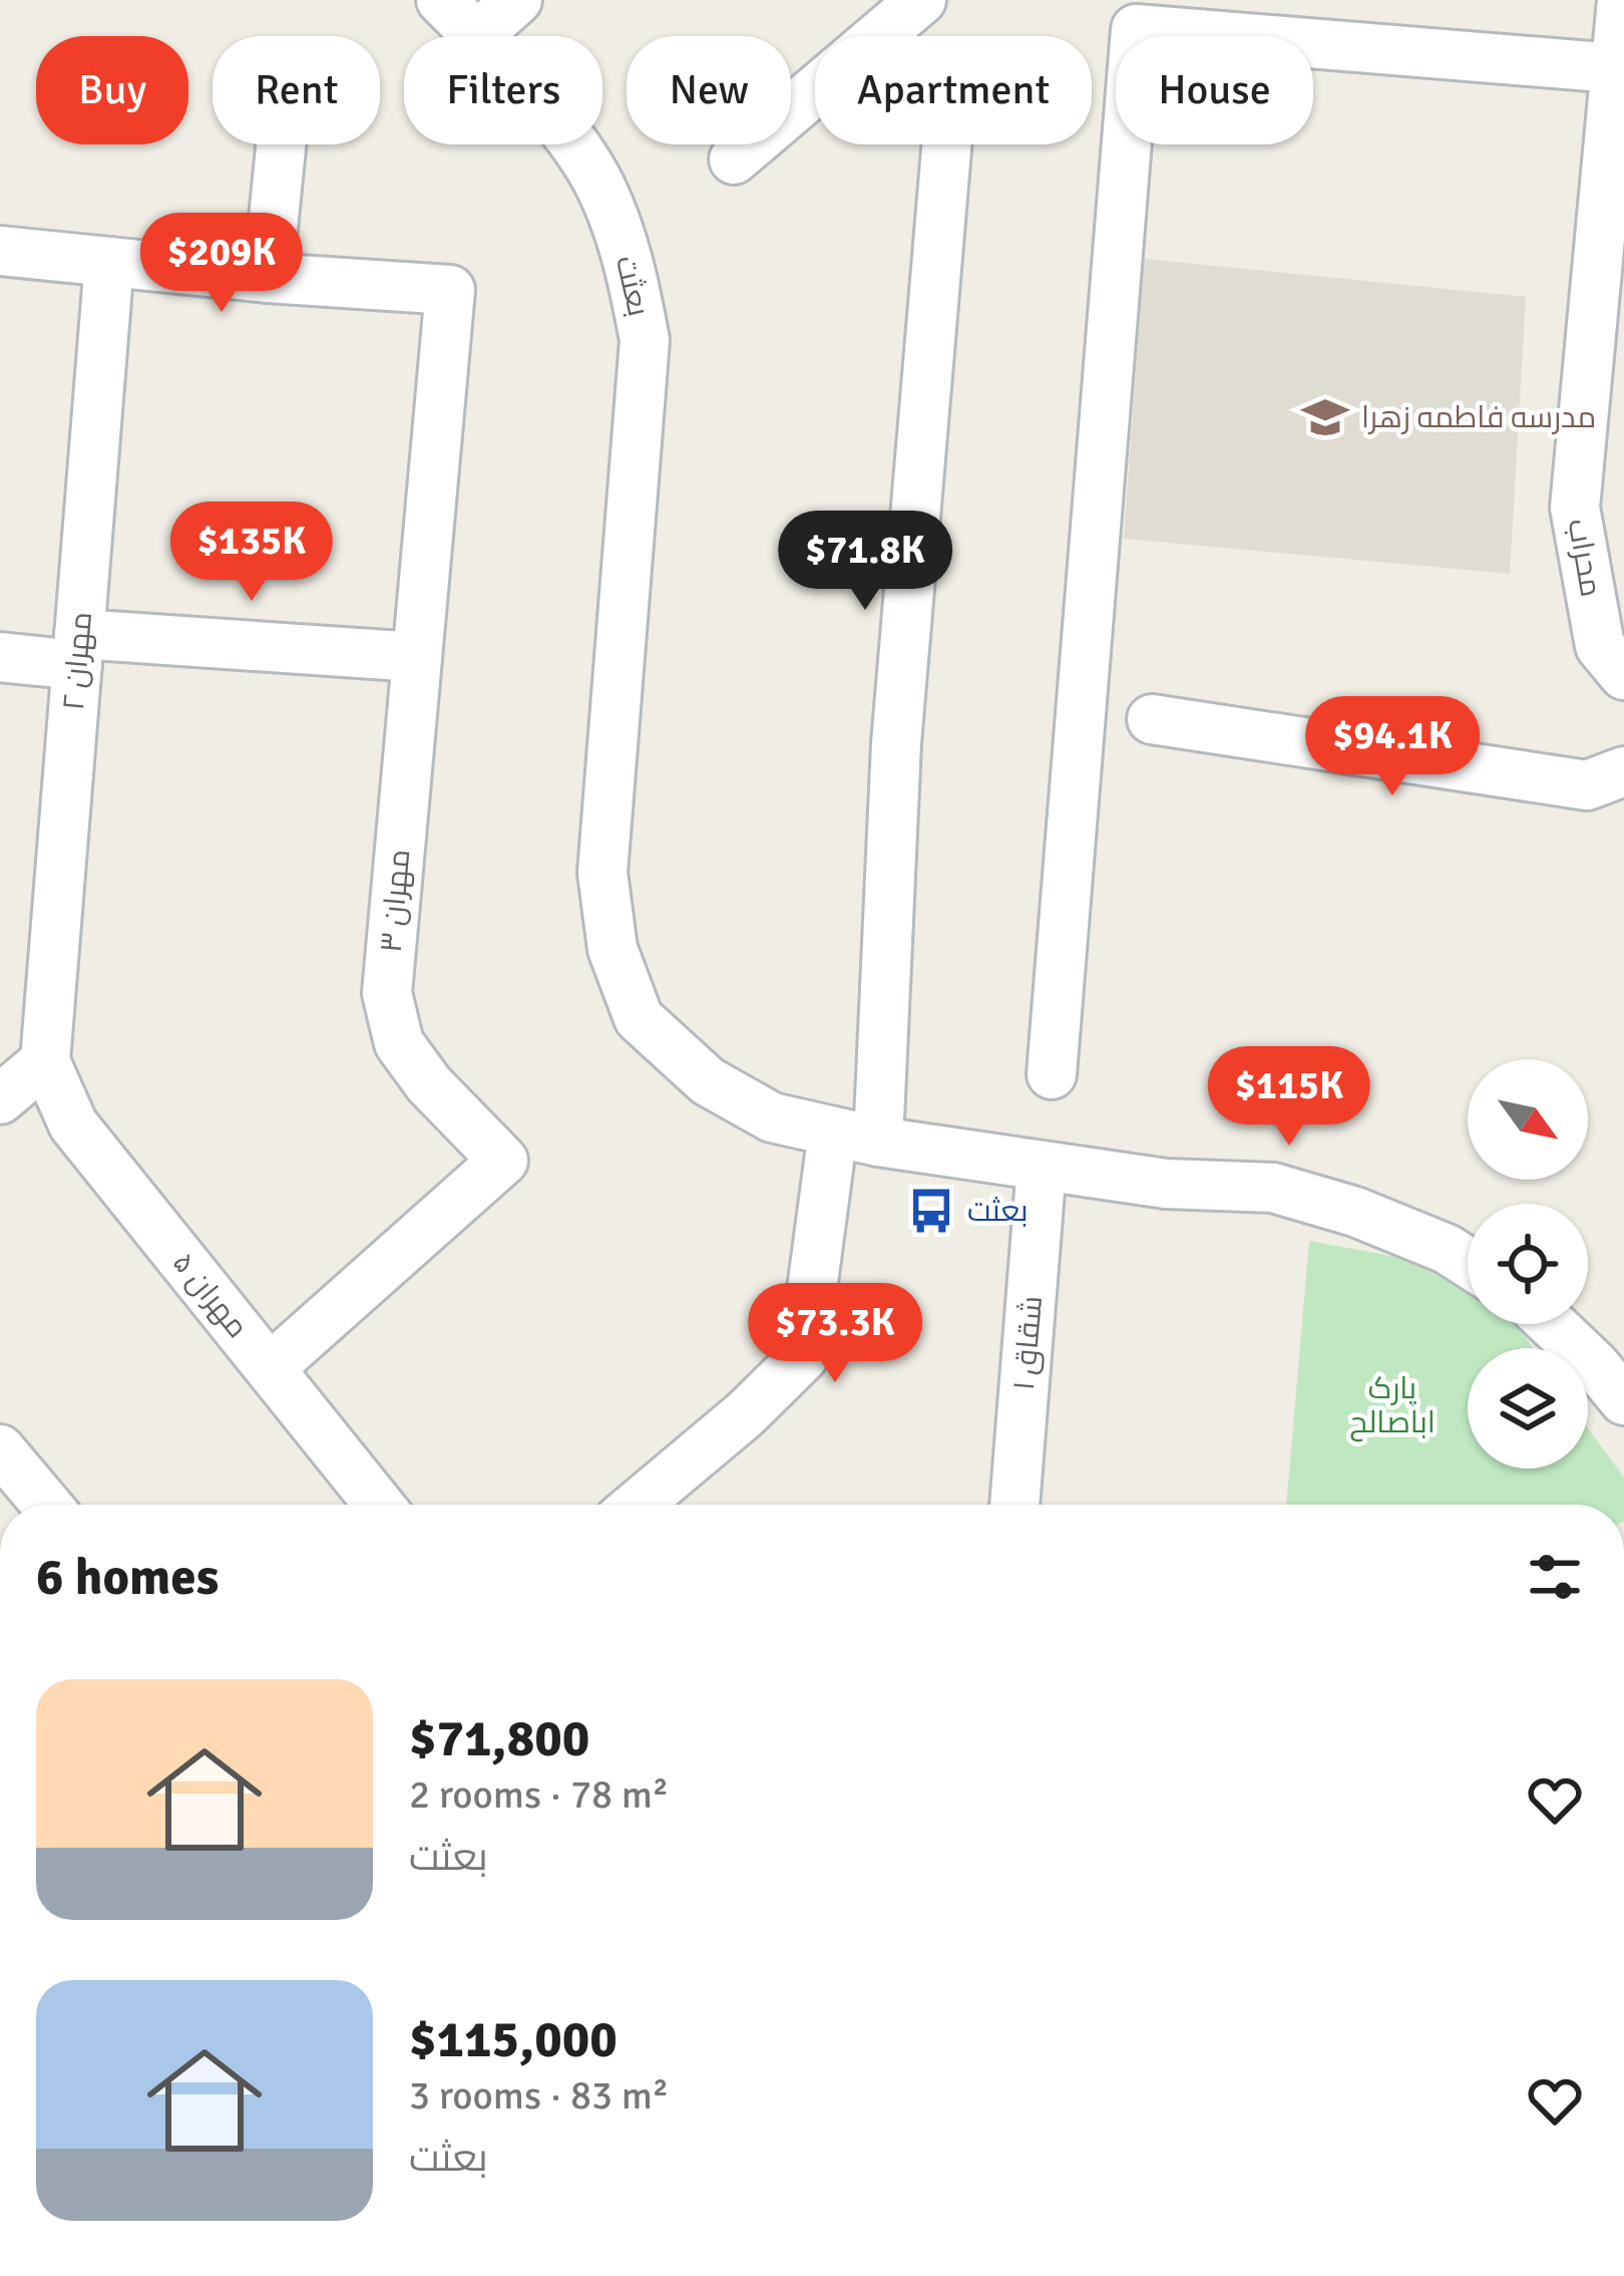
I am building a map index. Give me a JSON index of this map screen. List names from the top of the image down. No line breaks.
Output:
{"streets":{"street":["بعثت","محراب","مهران ۲","مهران ۳","مهران ۵","شقاق ۱"]},"crossings":[["بعثت","شقاق ۱"],["مهران ۲","مهران ۵"],["مهران ۳","مهران ۵"]],"parks":["پارک اباصالح"],"places":{"school or university":["مدرسه فاطمه زهرا"],"bus stop":["بعثت"]},"north":"bottom right","page":{"chip":["Buy","Rent","Filters","New","Apartment","House"],"price":["$209K","$135K","$71.8K","$94.1K","$115K","$73.3K"],"heading":"6 homes","list":[{"name":"$71,800","note":"2 rooms · 78 m² · بعثت"},{"name":"$115,000","note":"3 rooms · 83 m² · بعثت"}]}}
